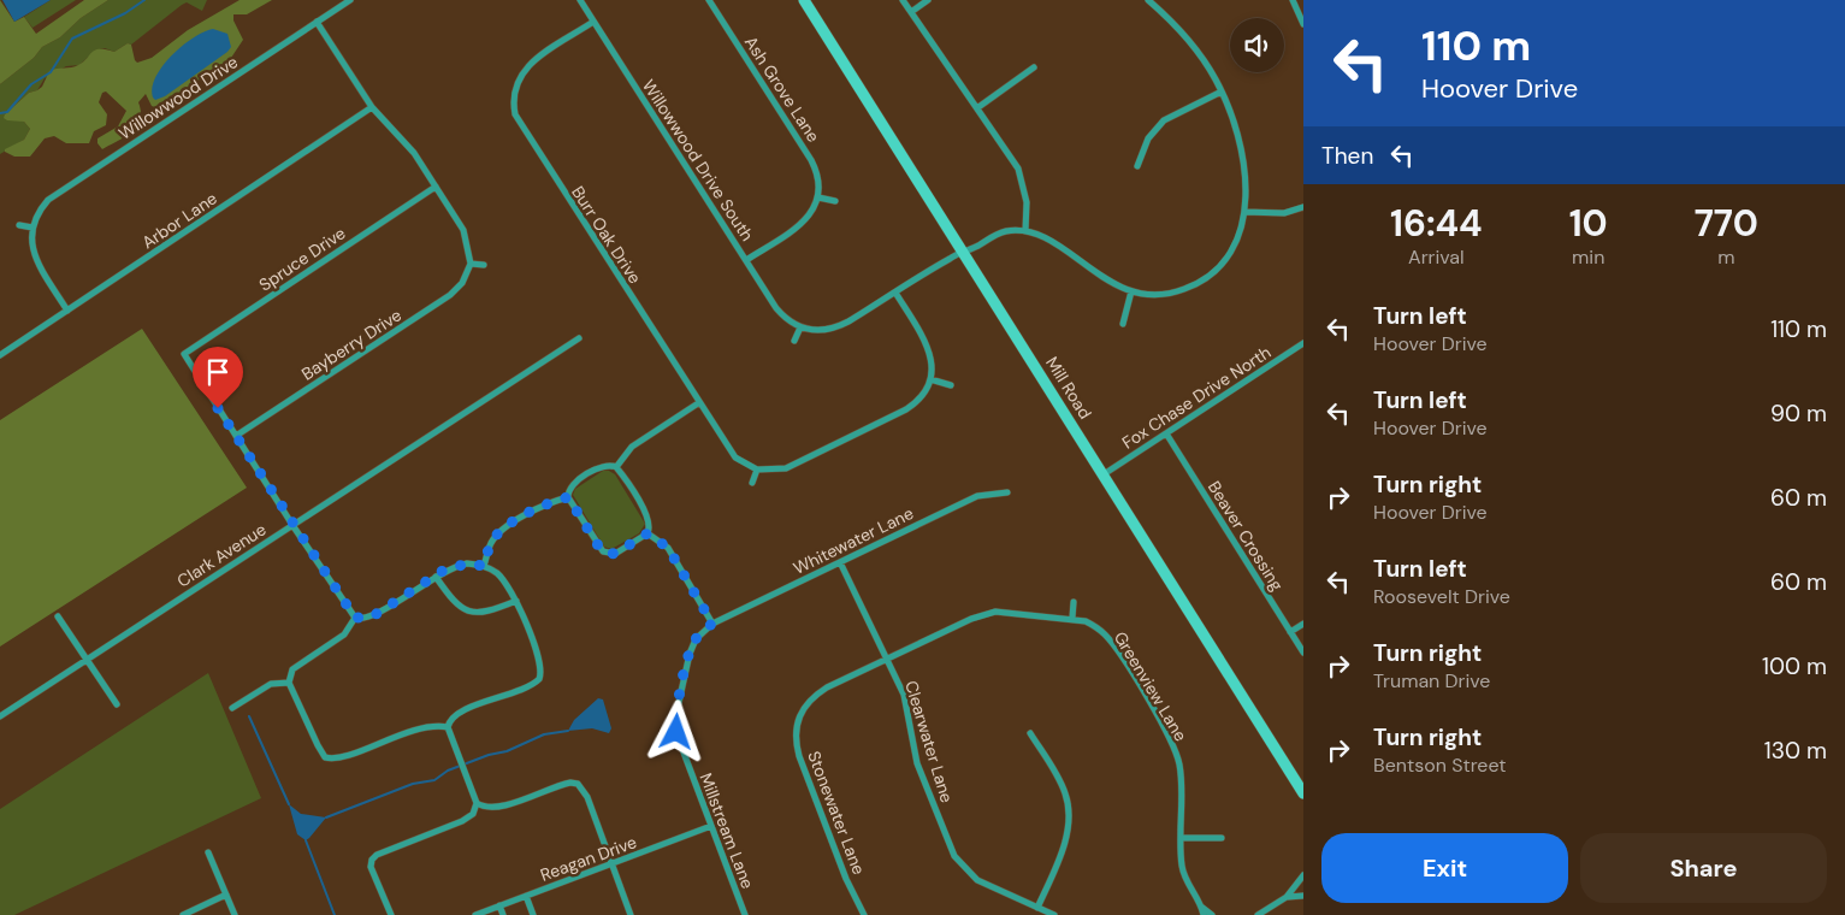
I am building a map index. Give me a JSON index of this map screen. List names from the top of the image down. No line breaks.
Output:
{"streets":{"street":["Ash Grove Lane","Willowwood Drive","Willowwood Drive South","Arbor Lane","Burr Oak Drive","Spruce Drive","Bayberry Drive","Mill Road","Fox Chase Drive North","Beaver Crossing","Whitewater Lane","Clark Avenue","Greenview Lane","Clearwater Lane","Stonewater Lane","Millstream Lane","Reagan Drive"]},"crossings":[["Willowwood Drive South","Burr Oak Drive"],["Spruce Drive","Bayberry Drive"],["Mill Road","Fox Chase Drive North"],["Fox Chase Drive North","Beaver Crossing"],["Whitewater Lane","Clearwater Lane"],["Whitewater Lane","Millstream Lane"],["Greenview Lane","Clearwater Lane"],["Greenview Lane","Stonewater Lane"],["Clearwater Lane","Stonewater Lane"],["Millstream Lane","Reagan Drive"]],"page":{"turn":["110 m","Hoover Drive"],"then":"Then","eta":["16:44","Arrival","10","min","770","m"],"list":[{"name":"Turn left","note":"Hoover Drive","value":"110 m"},{"name":"Turn left","note":"Hoover Drive","value":"90 m"},{"name":"Turn right","note":"Hoover Drive","value":"60 m"},{"name":"Turn left","note":"Roosevelt Drive","value":"60 m"},{"name":"Turn right","note":"Truman Drive","value":"100 m"},{"name":"Turn right","note":"Bentson Street","value":"130 m"}],"buttons":["Exit","Share"]}}
